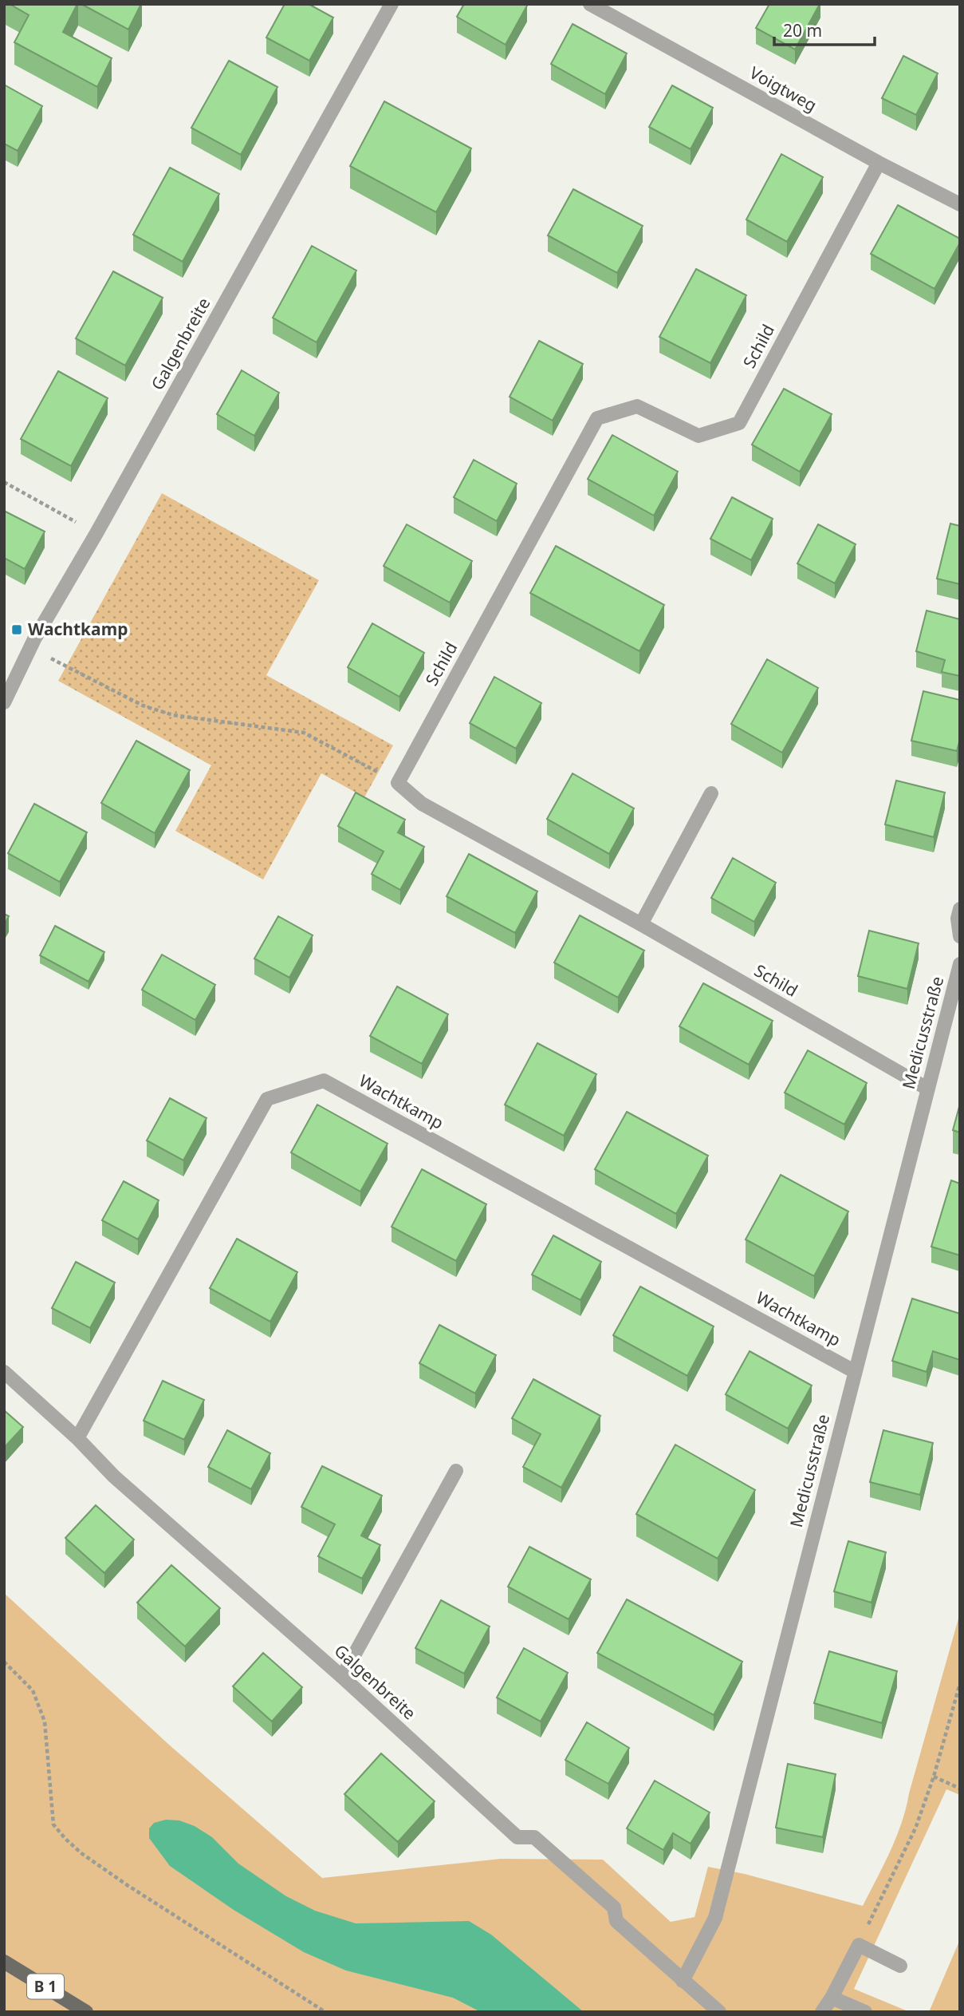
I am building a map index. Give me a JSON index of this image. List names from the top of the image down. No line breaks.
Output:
{"streets":{"main road":["B 1"],"street":["Voigtweg","Galgenbreite","Schild","Medicusstraße","Wachtkamp"]},"crossings":[["Voigtweg","Schild"],["Galgenbreite","Medicusstraße"],["Galgenbreite","Wachtkamp"],["Schild","Medicusstraße"],["Medicusstraße","Wachtkamp"]],"places":{"transit":["Wachtkamp"]},"scale_bar":"20 m"}
